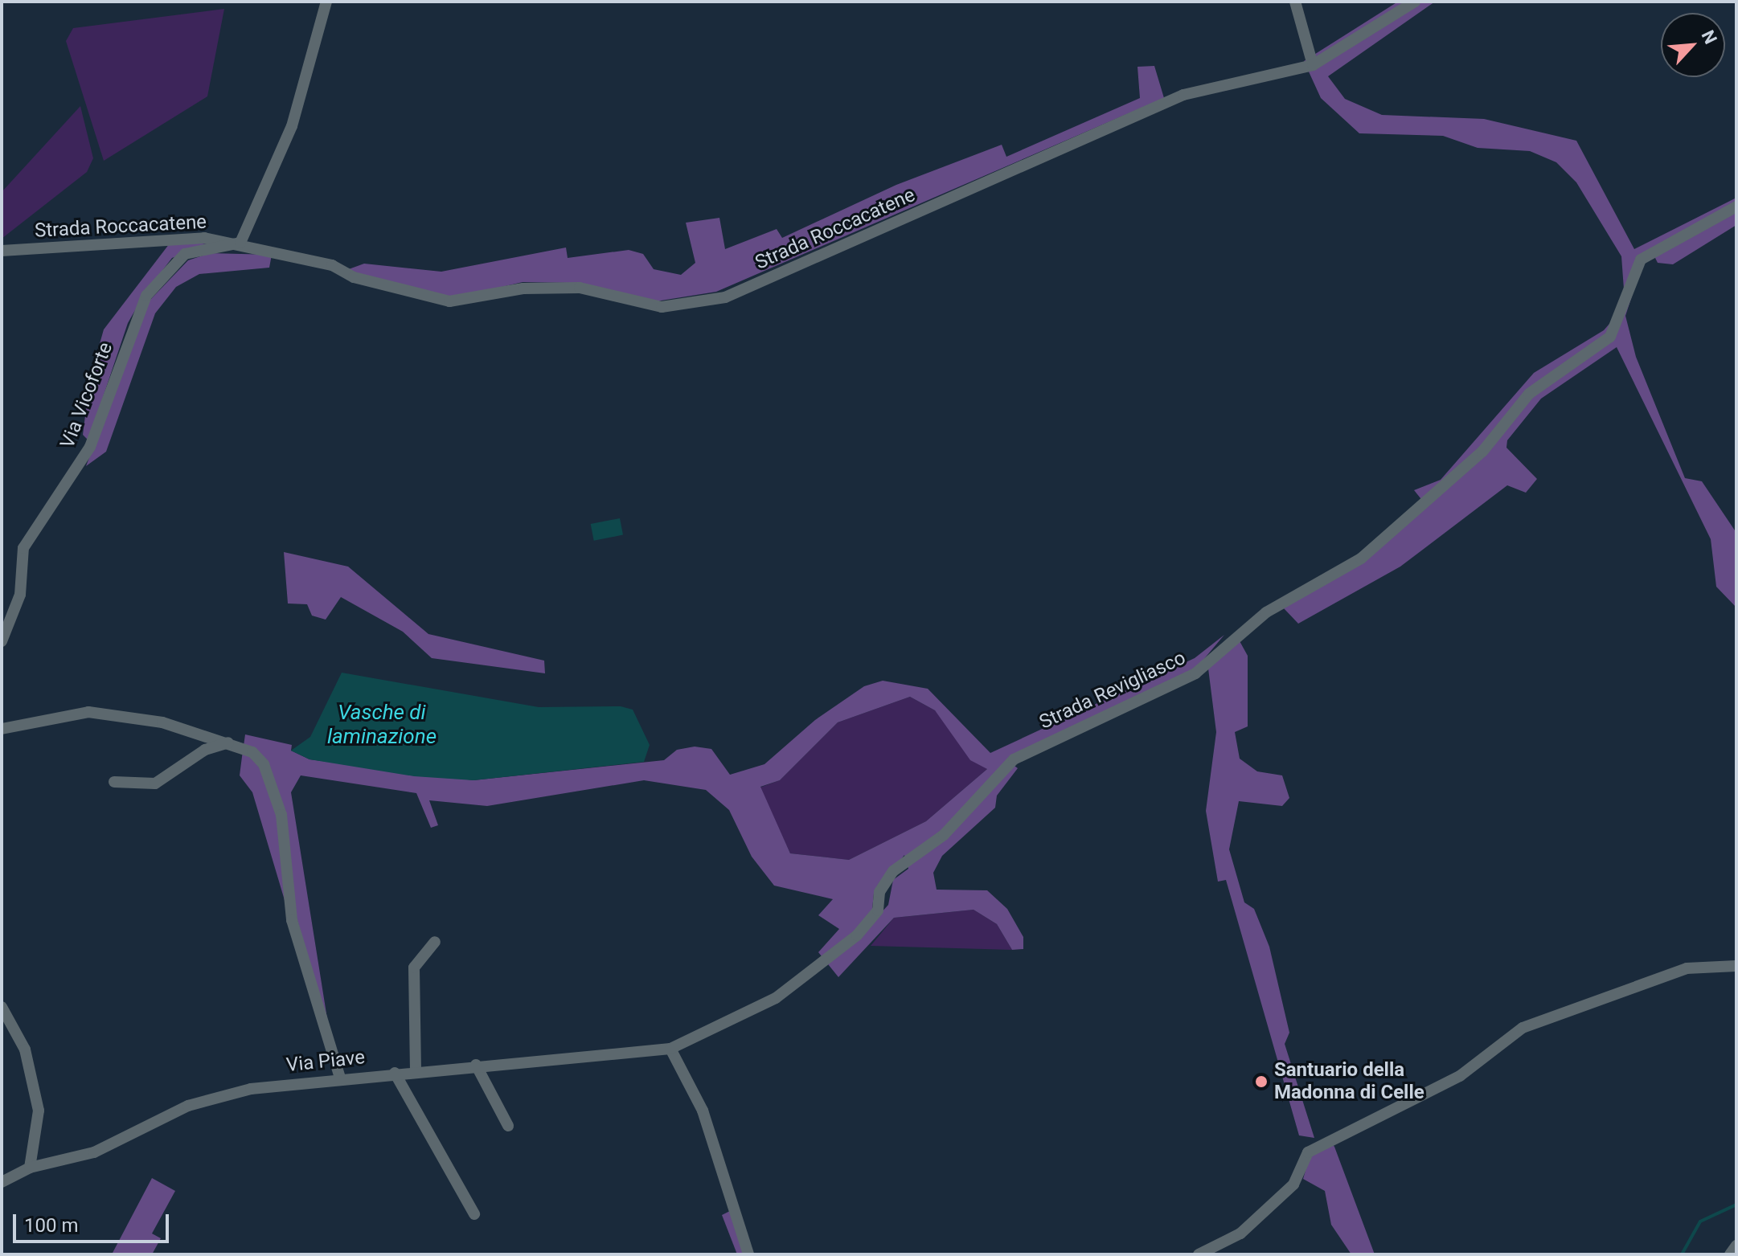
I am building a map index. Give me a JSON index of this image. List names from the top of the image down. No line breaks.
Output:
{"streets":{"street":["Strada Roccacatene","Via Vicoforte","Strada Revigliasco","Via Piave"]},"crossings":[["Strada Roccacatene","Via Vicoforte"],["Strada Revigliasco","Via Piave"]],"water":["Vasche di laminazione"],"places":["Santuario della Madonna di Celle"],"scale_bar":"100 m","north":"top right"}
